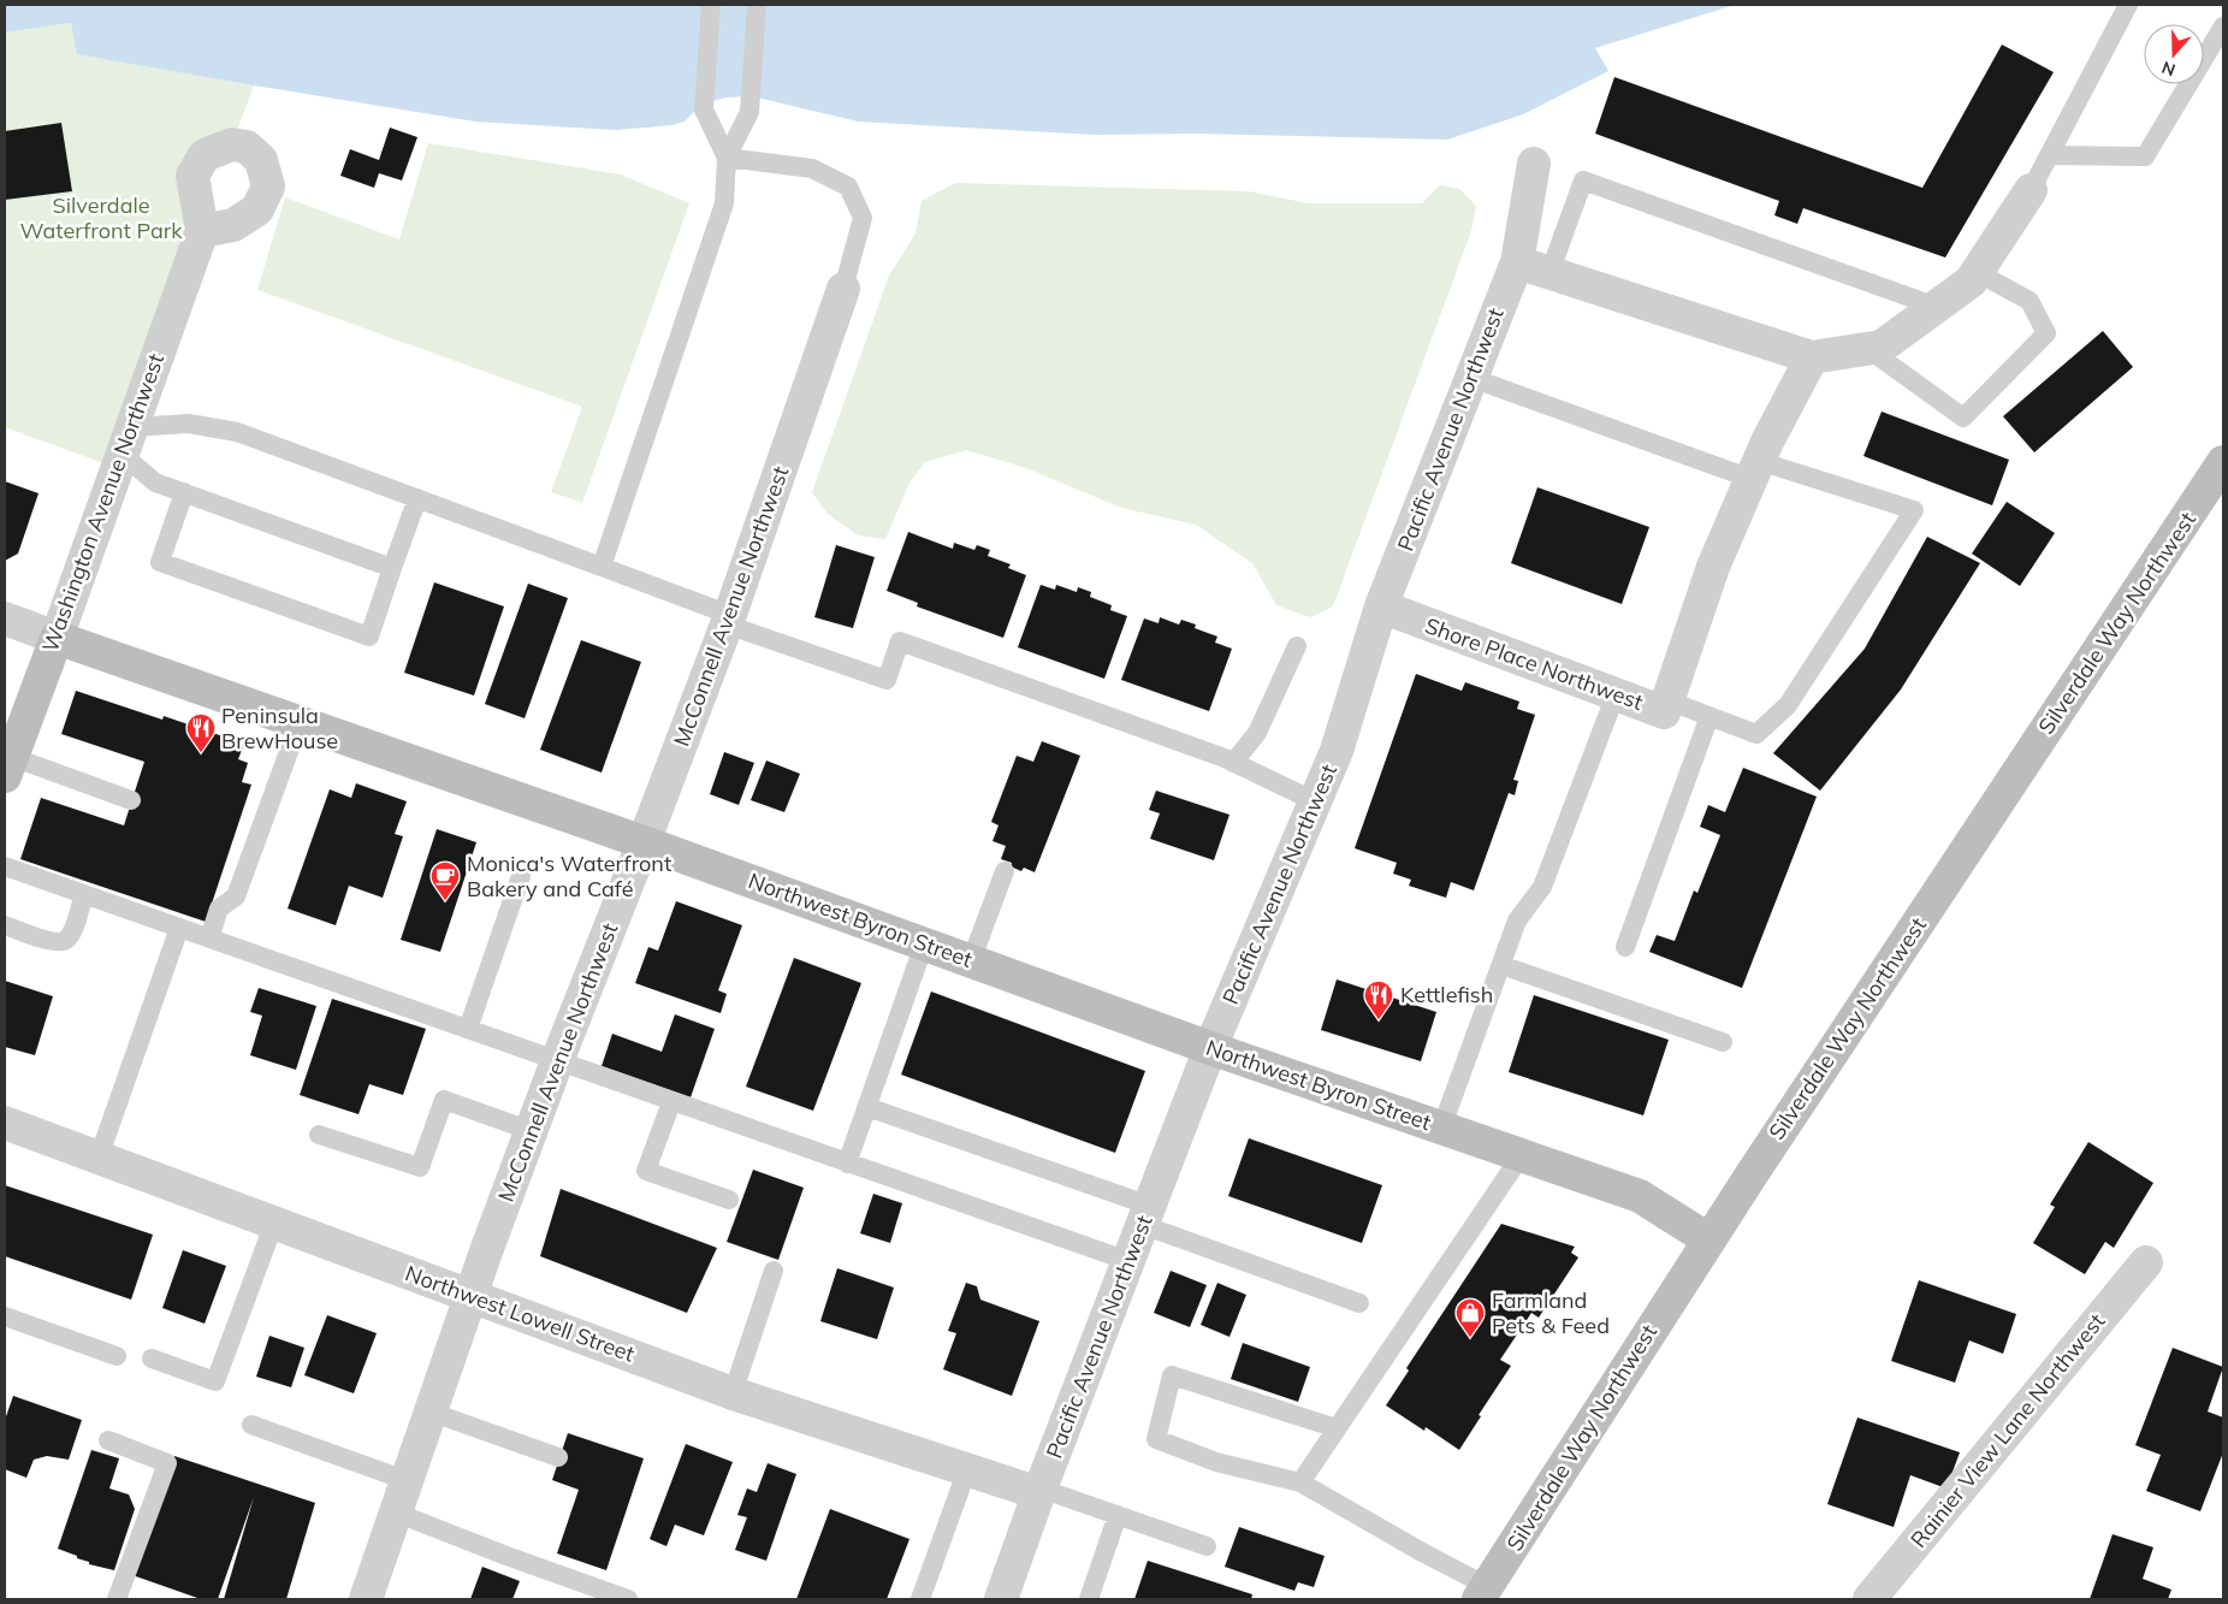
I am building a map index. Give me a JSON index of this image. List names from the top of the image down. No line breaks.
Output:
{"streets":{"street":["Pacific Avenue Northwest","Washington Avenue Northwest","McConnell Avenue Northwest","Silverdale Way Northwest","Shore Place Northwest","Northwest Byron Street","Northwest Lowell Street","Rainier View Lane Northwest"]},"crossings":[["Pacific Avenue Northwest","Shore Place Northwest"],["Pacific Avenue Northwest","Northwest Byron Street"],["Pacific Avenue Northwest","Northwest Lowell Street"],["Washington Avenue Northwest","Northwest Byron Street"],["McConnell Avenue Northwest","Northwest Byron Street"],["McConnell Avenue Northwest","Northwest Lowell Street"],["Silverdale Way Northwest","Northwest Byron Street"]],"parks":["Silverdale Waterfront Park"],"places":{"restaurant":["Peninsula BrewHouse","Kettlefish"],"cafe":["Monica's Waterfront Bakery and Café"],"shop":["Farmland Pets & Feed"]},"north":"bottom"}
